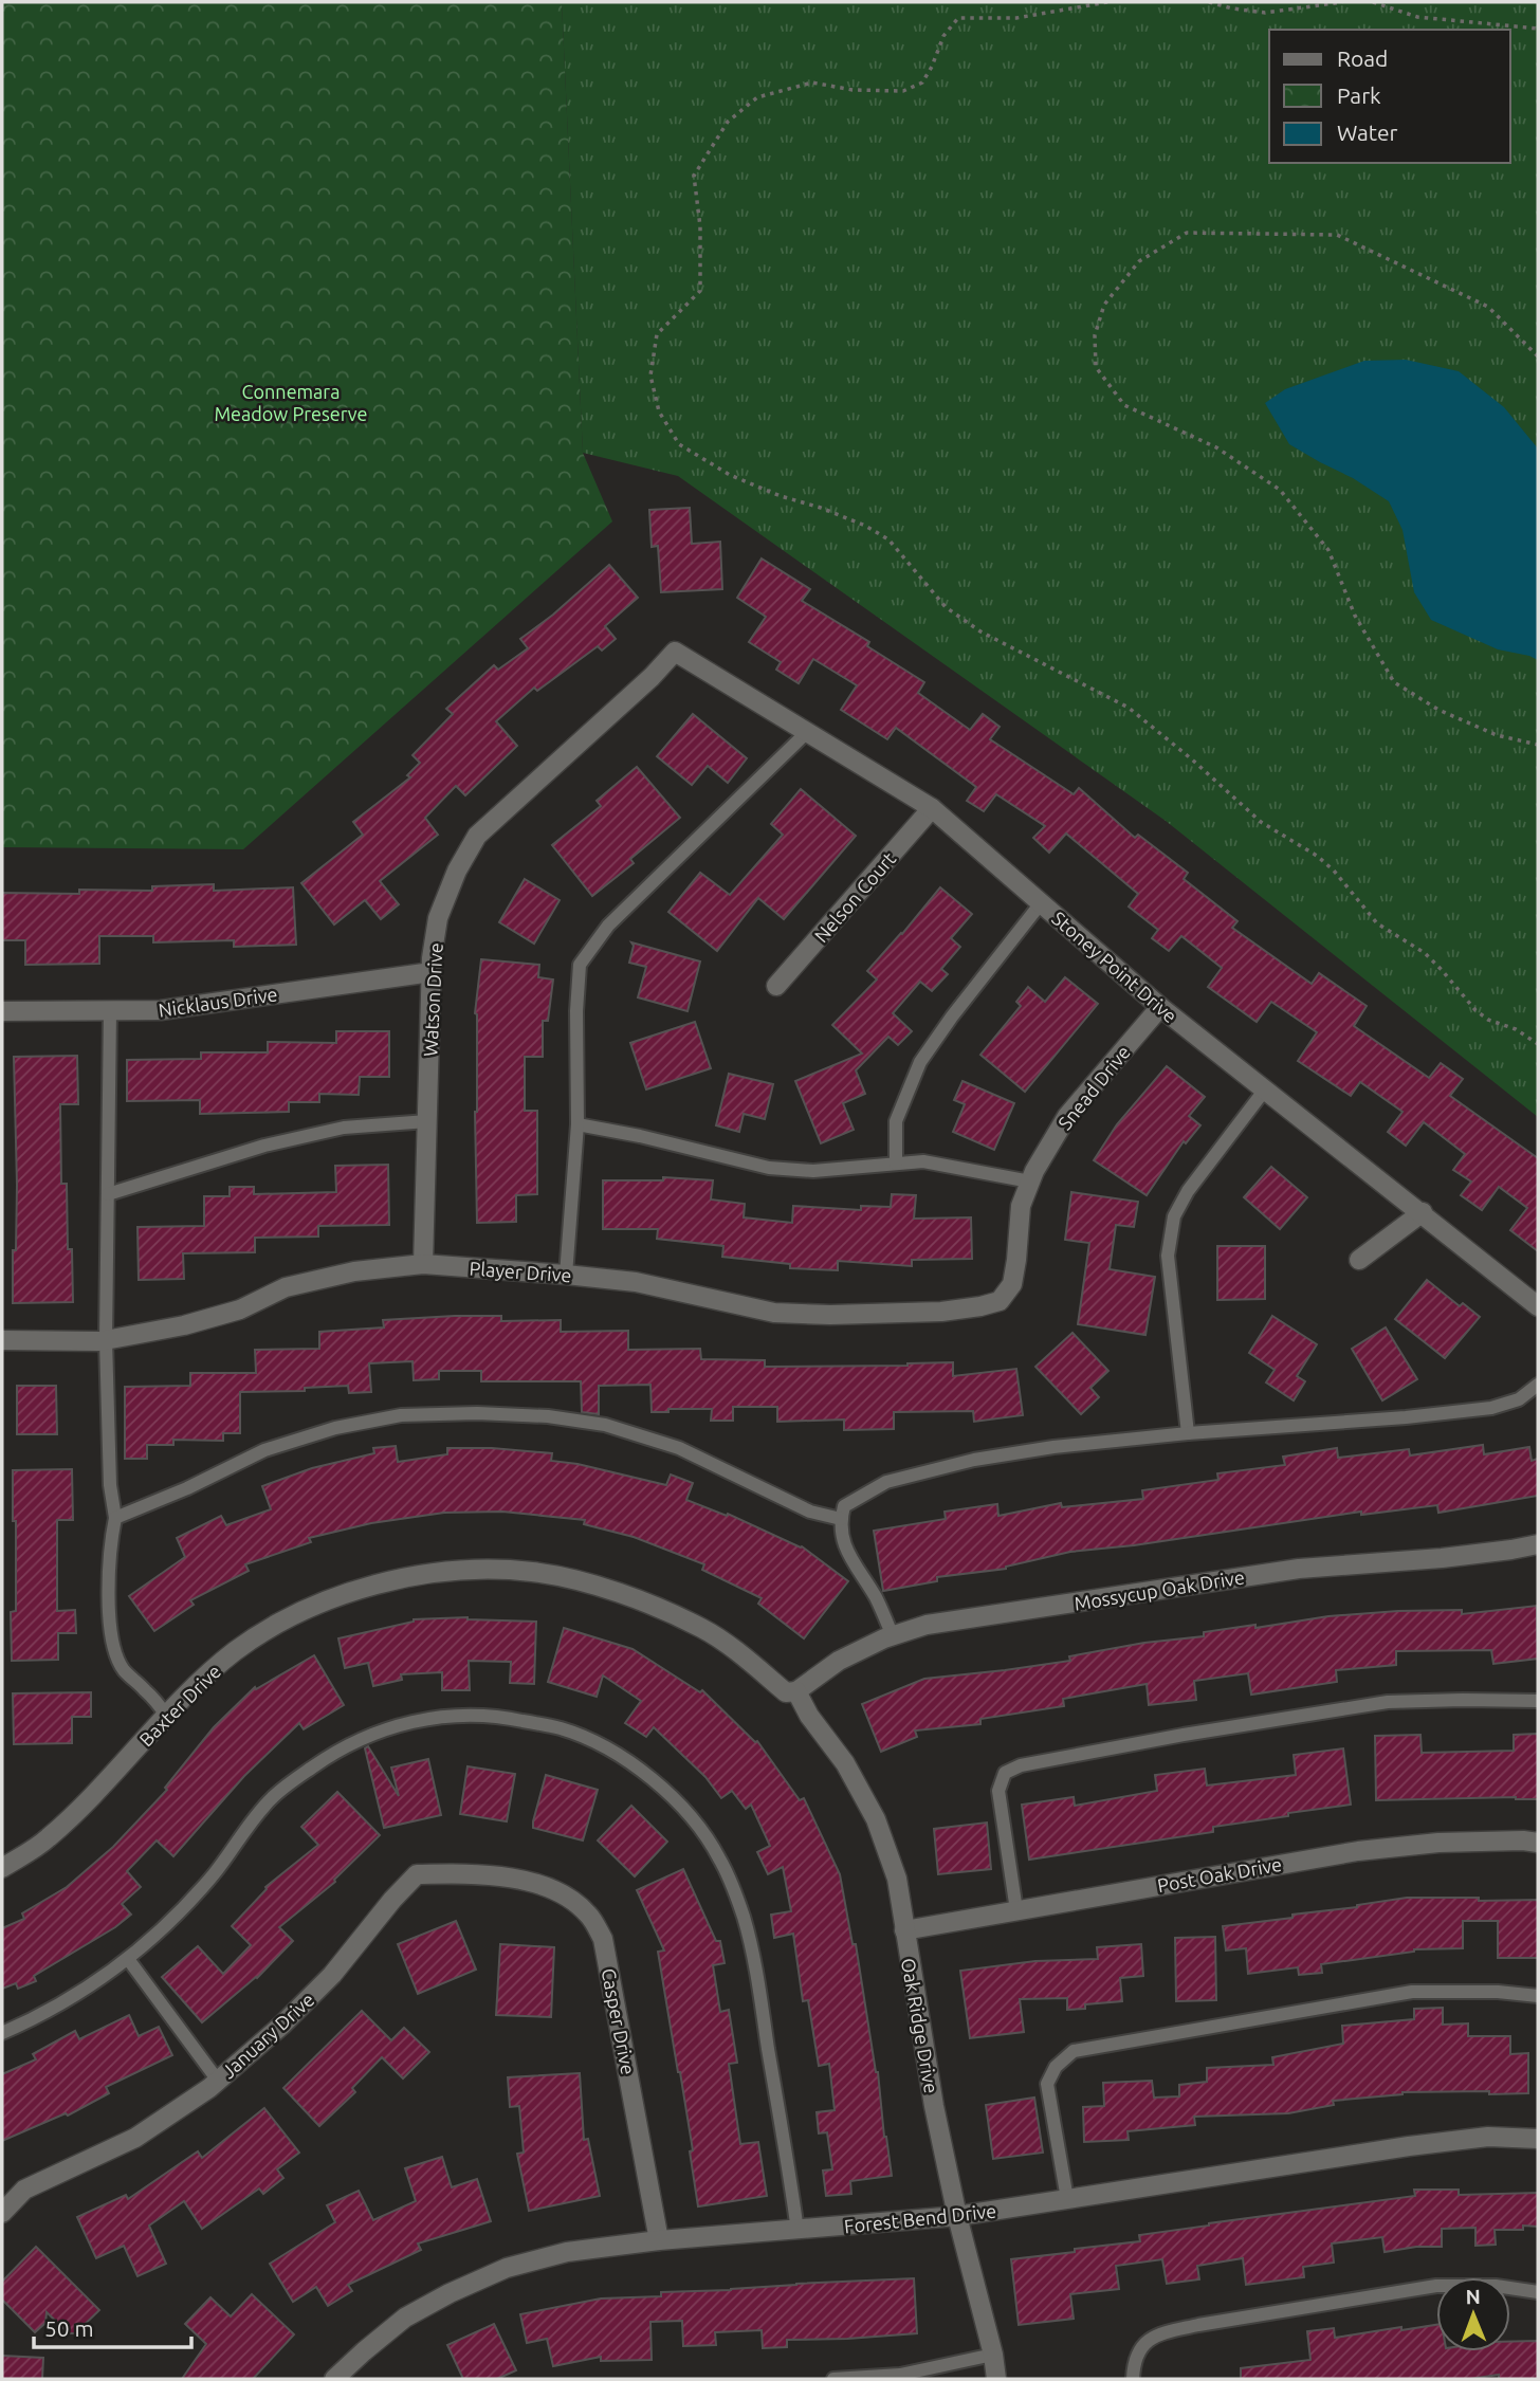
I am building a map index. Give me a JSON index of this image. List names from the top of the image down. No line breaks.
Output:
{"streets":{"street":["Nelson Court","Stoney Point Drive","Watson Drive","Nicklaus Drive","Snead Drive","Player Drive","Mossycup Oak Drive","Baxter Drive","Post Oak Drive","Casper Drive","Oak Ridge Drive","January Drive","Forest Bend Drive"]},"crossings":[["Nelson Court","Stoney Point Drive"],["Stoney Point Drive","Watson Drive"],["Stoney Point Drive","Snead Drive"],["Watson Drive","Nicklaus Drive"],["Watson Drive","Player Drive"],["Snead Drive","Player Drive"],["Mossycup Oak Drive","Baxter Drive"],["Mossycup Oak Drive","Oak Ridge Drive"],["Baxter Drive","Oak Ridge Drive"],["Post Oak Drive","Oak Ridge Drive"],["Casper Drive","January Drive"],["Casper Drive","Forest Bend Drive"],["Oak Ridge Drive","Forest Bend Drive"]],"parks":["Connemara Meadow Preserve"],"legend":["Road","Park","Water"],"scale_bar":"50 m","north":"top"}
